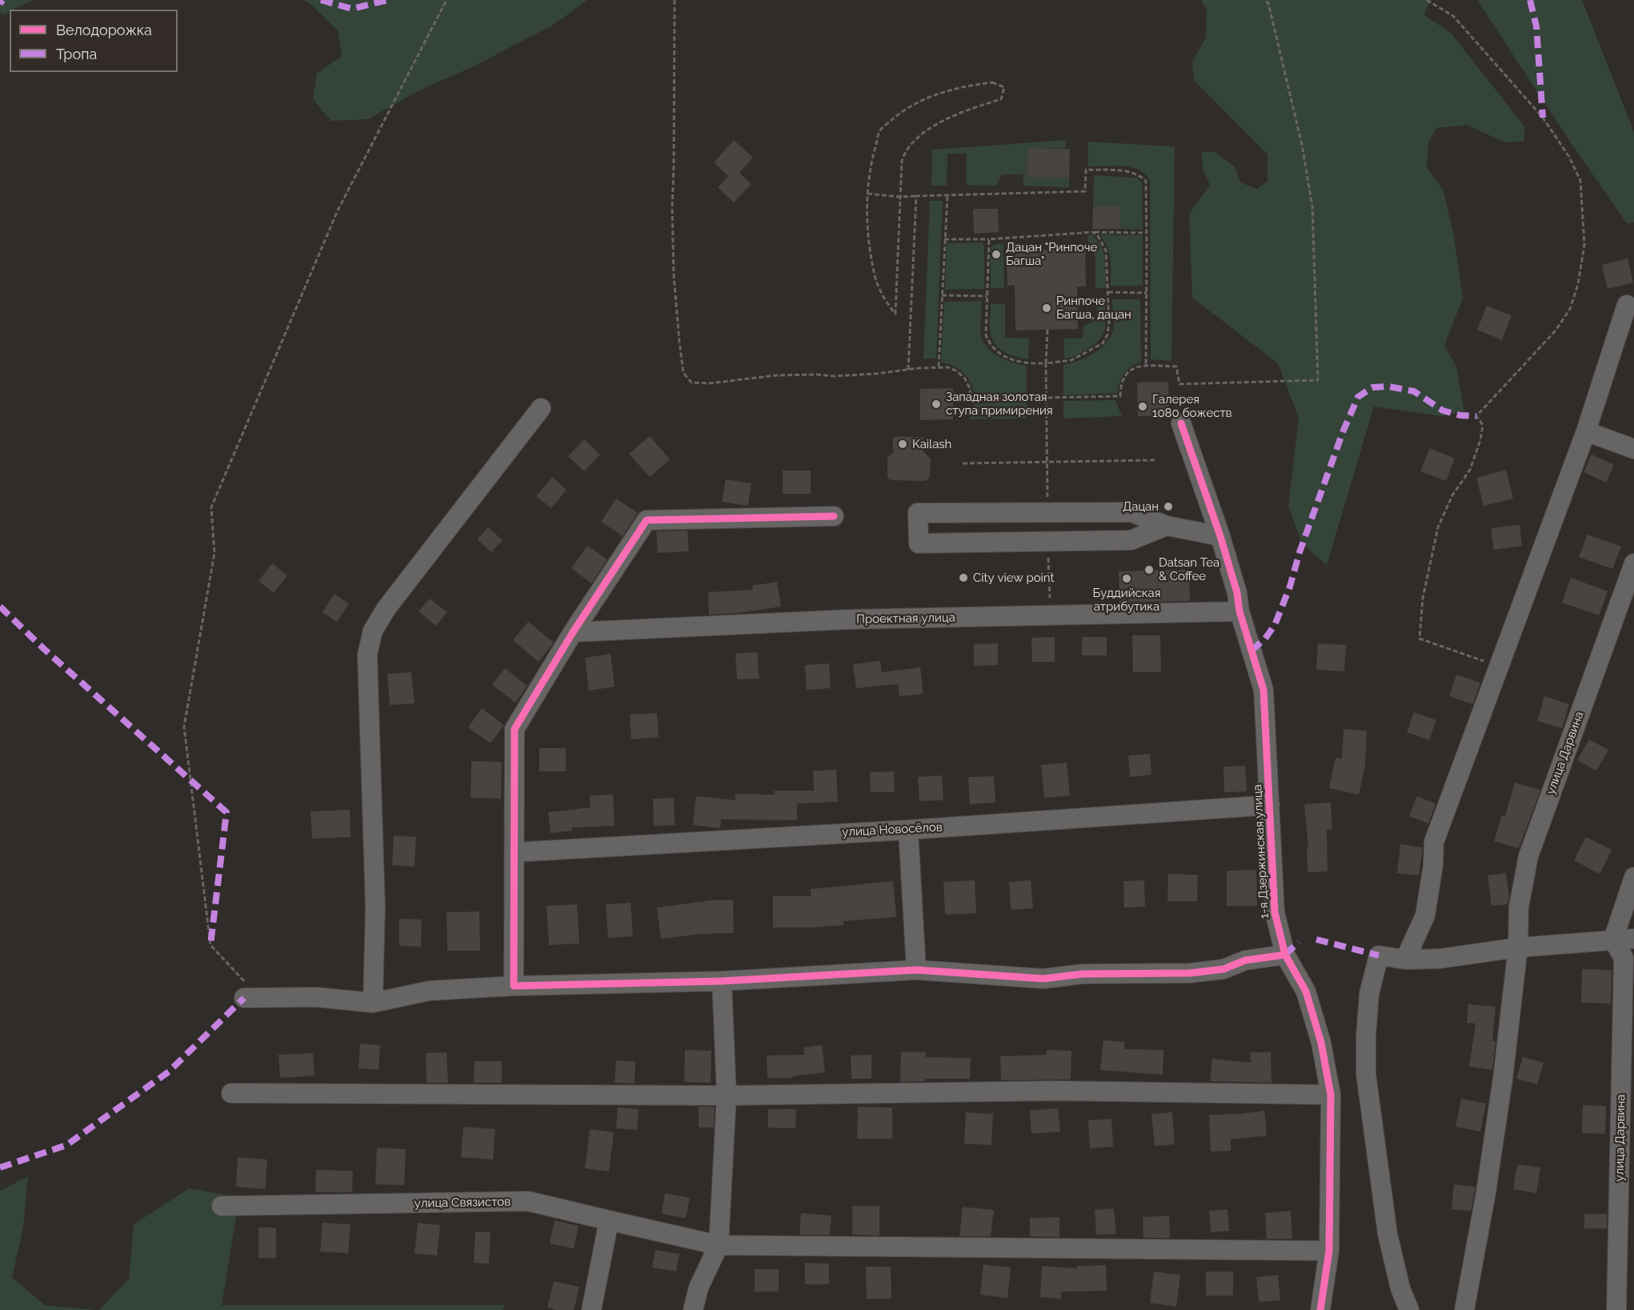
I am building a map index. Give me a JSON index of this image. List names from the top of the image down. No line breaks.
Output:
{"streets":{"street":["Проектная улица","улица Дарвина","улица Новосёлов","1-я Дзержинская улица","улица Связистов"]},"crossings":[["Проектная улица","1-я Дзержинская улица"],["улица Новосёлов","1-я Дзержинская улица"],["1-я Дзержинская улица","улица Связистов"]],"places":["Дацан \"Ринпоче Багша\"","Ринпоче Багша, дацан","Западная золотая ступа примирения","Галерея 1080 божеств","Kailash","Дацан","Datsan Tea & Coffee","City view point","Буддийская атрибутика"],"legend":["Велодорожка","Тропа"]}
